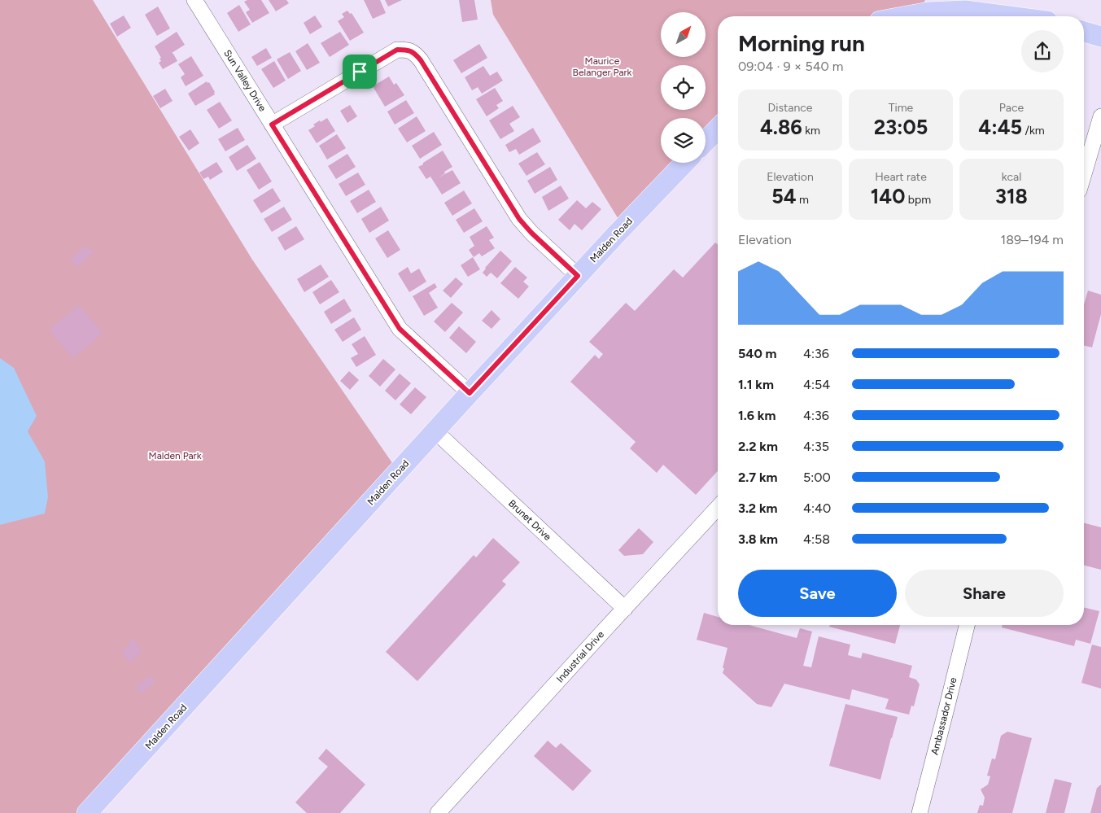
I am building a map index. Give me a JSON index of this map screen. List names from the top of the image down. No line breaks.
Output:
{"streets":{"main road":["Malden Road"],"street":["Sun Valley Drive","Brunet Drive","Industrial Drive","Ambassador Drive"]},"crossings":[["Sun Valley Drive","Malden Road"],["Malden Road","Brunet Drive"],["Brunet Drive","Industrial Drive"]],"parks":["Maurice Belanger Park","Malden Park"],"north":"top right","page":{"heading":["Morning run","09:04 · 9 × 540 m"],"stats":[["Distance","4.86 km"],["Time","23:05"],["Pace","4:45 /km"],["Elevation","54 m"],["Heart rate","140 bpm"],["kcal","318"]],"chart":["Elevation","189–194 m"],"list":[{"name":"540 m","note":"4:36"},{"name":"1.1 km","note":"4:54"},{"name":"1.6 km","note":"4:36"},{"name":"2.2 km","note":"4:35"},{"name":"2.7 km","note":"5:00"},{"name":"3.2 km","note":"4:40"},{"name":"3.8 km","note":"4:58"}],"buttons":["Save","Share"]}}
